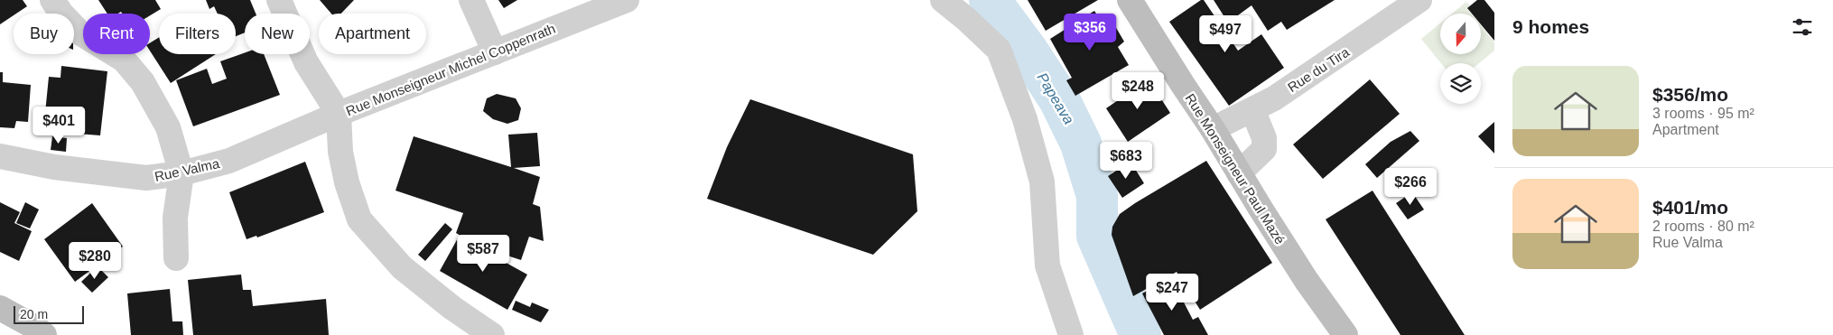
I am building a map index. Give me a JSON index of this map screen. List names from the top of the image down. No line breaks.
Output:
{"streets":{"main road":["Rue Monseigneur Paul Mazé"],"street":["Rue Monseigneur Michel Coppenrath","Rue du Tira","Rue Valma"]},"crossings":[["Rue Monseigneur Michel Coppenrath","Rue Valma"],["Rue du Tira","Rue Monseigneur Paul Mazé"]],"water":["Papeava"],"scale_bar":"20 m","north":"bottom","page":{"heading":"9 homes","price":["$356","$497","$248","$401","$683","$266","$587","$280","$247"],"chip":["Buy","Rent","Filters","New","Apartment"],"list":[{"name":"$356/mo","note":"3 rooms · 95 m² · Apartment"},{"name":"$401/mo","note":"2 rooms · 80 m² · Rue Valma"}],"scale":"20 m"}}
